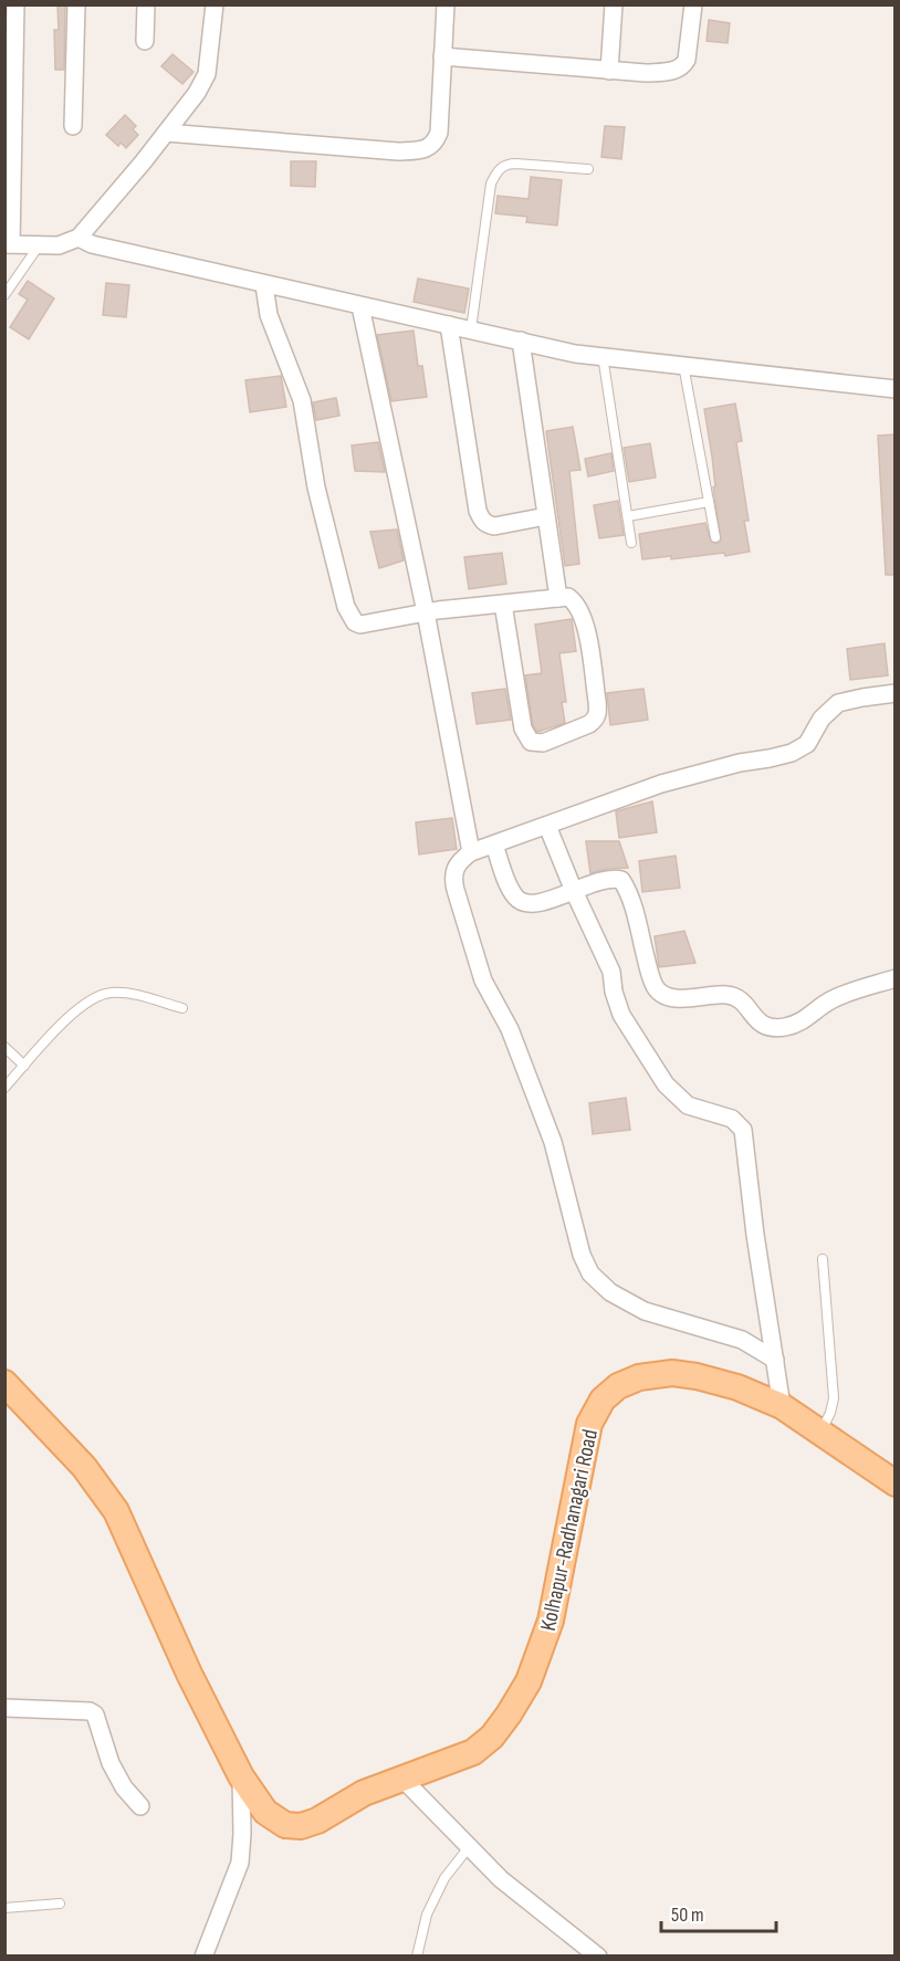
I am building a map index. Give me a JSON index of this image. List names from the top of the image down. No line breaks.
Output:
{"streets":{"main road":["Kolhapur-Radhanagari Road"]},"scale_bar":"50 m"}
